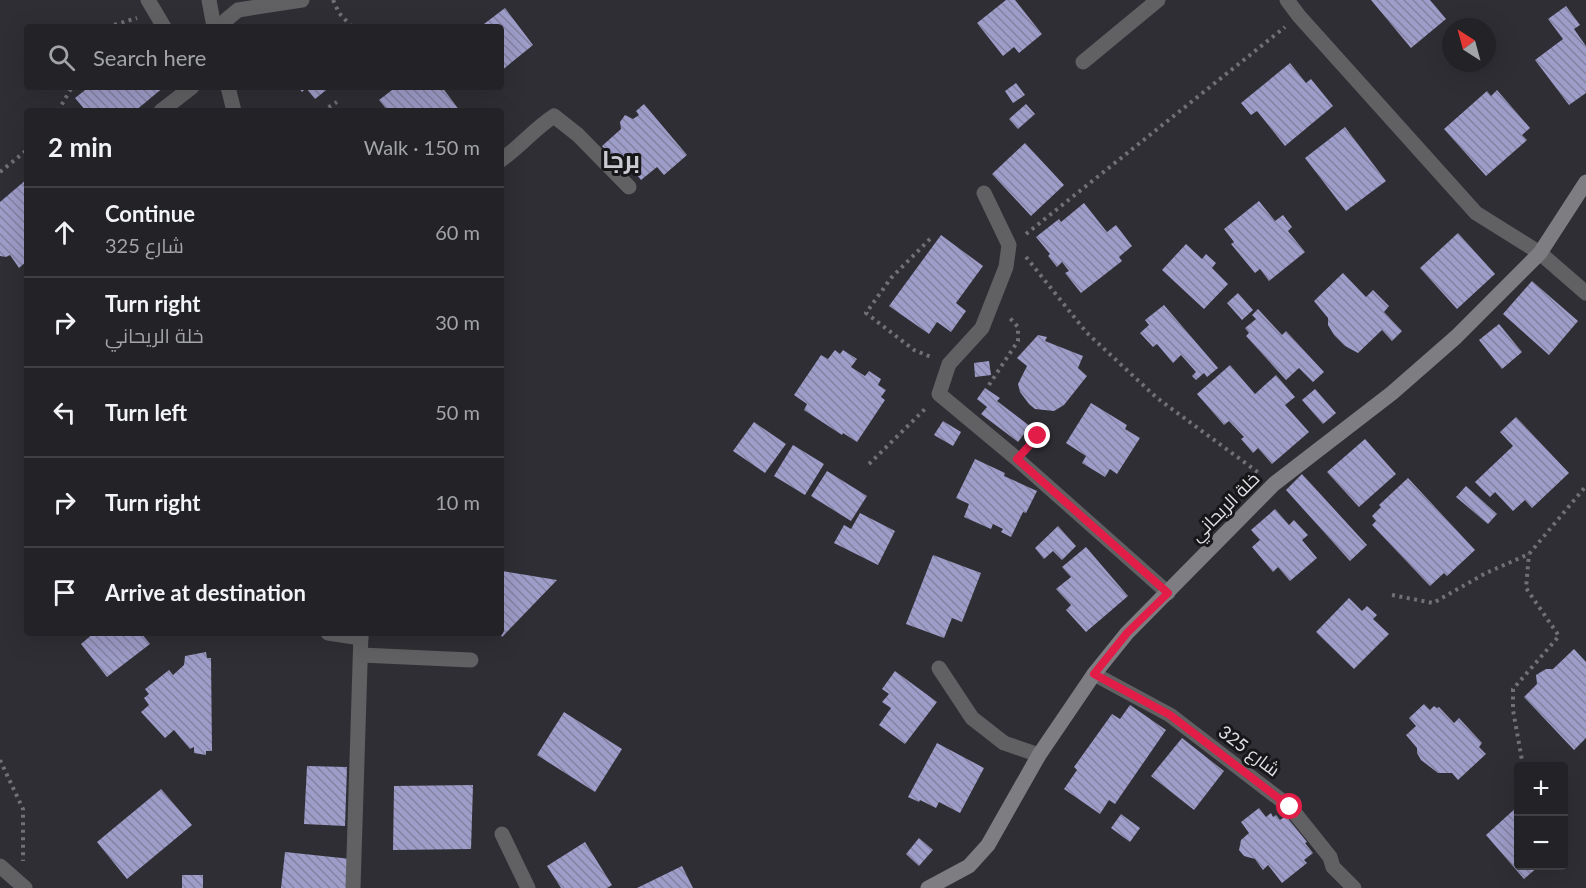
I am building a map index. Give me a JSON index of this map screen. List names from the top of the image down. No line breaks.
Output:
{"streets":{"main road":["خلة الريحاني"],"street":["شارع 325"]},"crossings":[["خلة الريحاني","شارع 325"]],"districts":["برجا"],"north":"top left","page":{"search":"Search here","heading":["2 min","Walk · 150 m"],"list":[["Continue","شارع 325","60 m"],["Turn right","خلة الريحاني","30 m"],["Turn left","50 m"],["Turn right","10 m"],"Arrive at destination"],"map_buttons":["+","−"]}}
